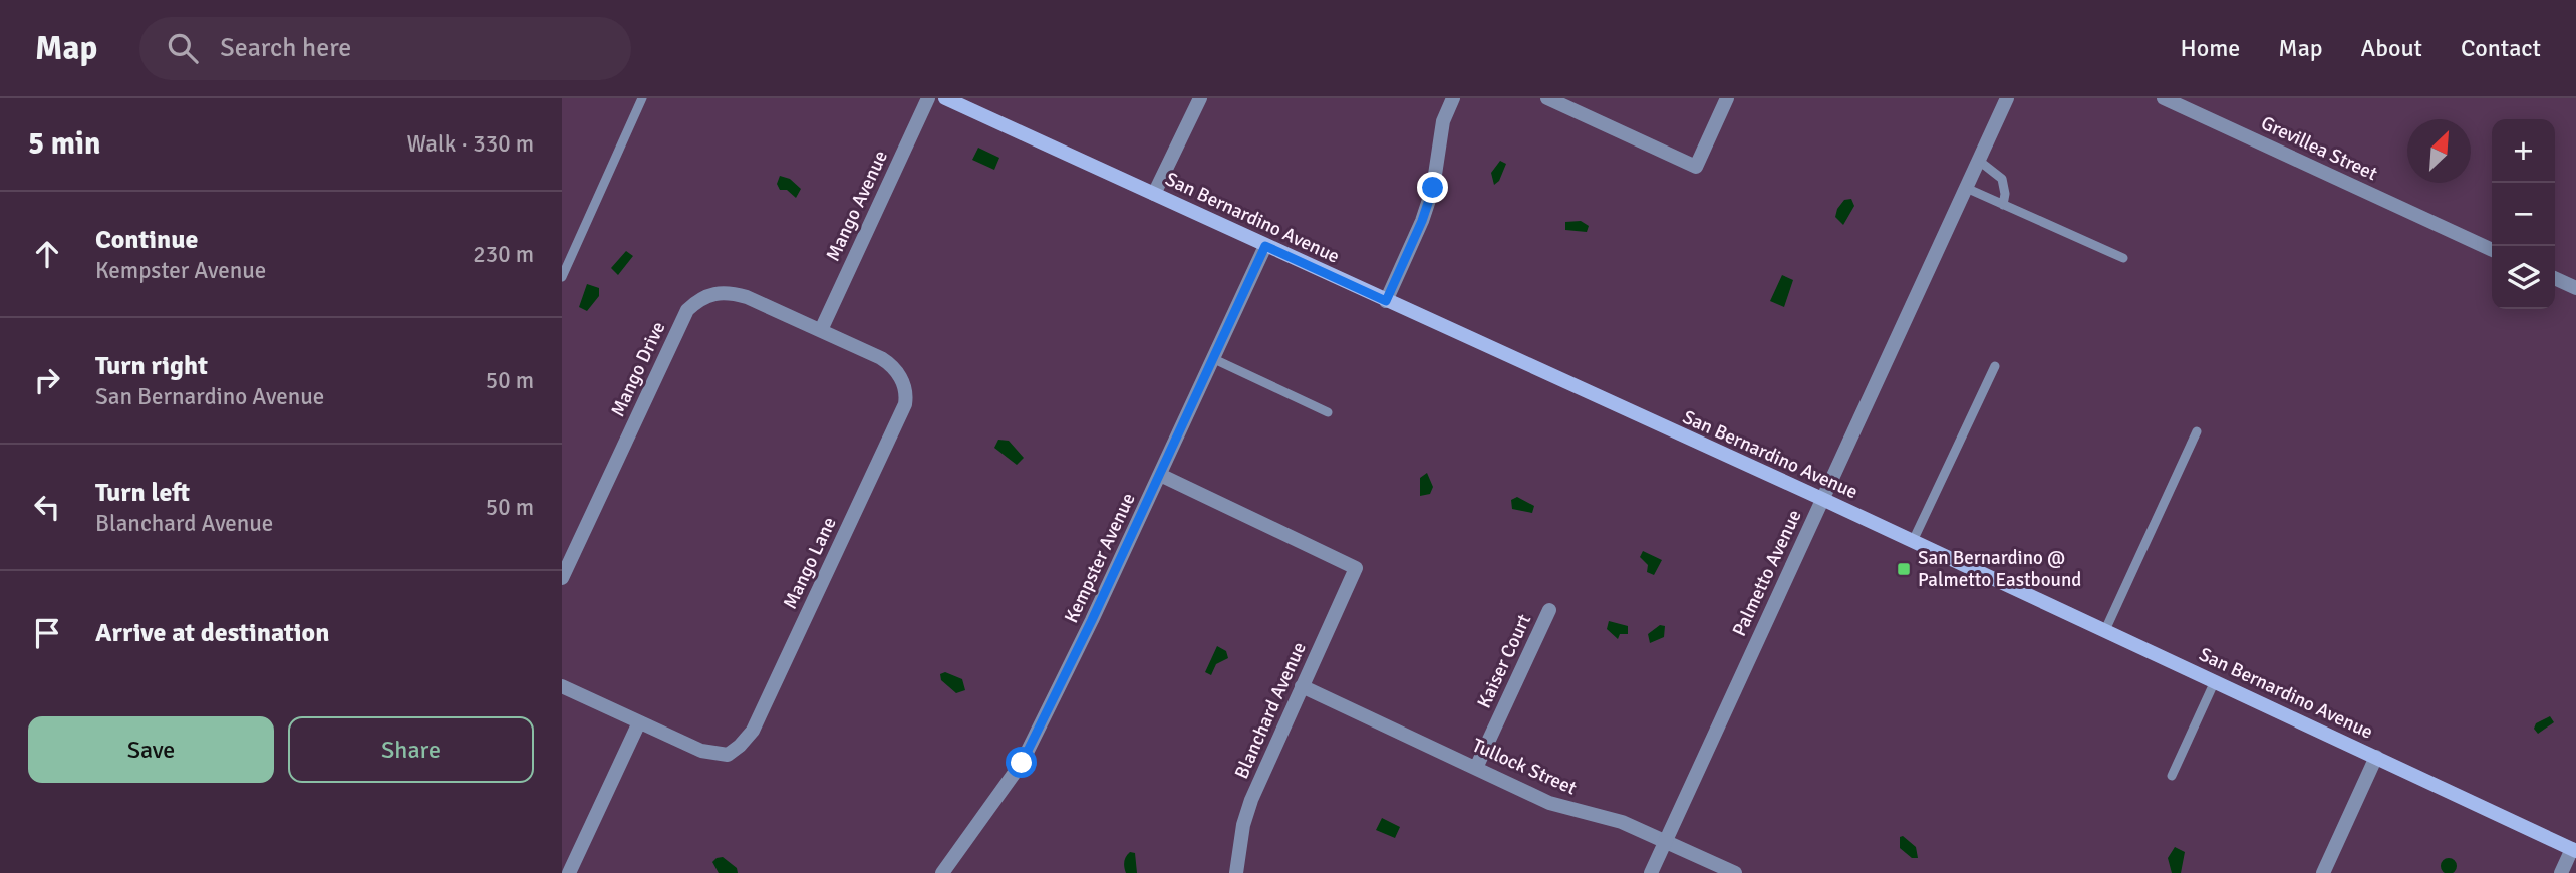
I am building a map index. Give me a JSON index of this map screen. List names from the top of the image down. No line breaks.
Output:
{"streets":{"main road":["San Bernardino Avenue"],"street":["Grevillea Street","Mango Avenue","Mango Drive","Kempster Avenue","Mango Lane","Palmetto Avenue","Kaiser Court","Blanchard Avenue","Tullock Street"]},"crossings":[["Mango Avenue","Mango Drive"],["Mango Avenue","Mango Lane"],["San Bernardino Avenue","Kempster Avenue"],["San Bernardino Avenue","Palmetto Avenue"],["Mango Drive","Mango Lane"],["Kempster Avenue","Blanchard Avenue"],["Palmetto Avenue","Tullock Street"],["Kaiser Court","Tullock Street"],["Blanchard Avenue","Tullock Street"]],"places":{"transit":["San Bernardino @ Palmetto Eastbound"]},"north":"top right","page":{"header":"Map","search":"Search here","nav":["Home","Map","About","Contact"],"heading":["5 min","Walk · 330 m"],"map_buttons":["+","−"],"list":[["Continue","Kempster Avenue","230 m"],["Turn right","San Bernardino Avenue","50 m"],["Turn left","Blanchard Avenue","50 m"],"Arrive at destination"],"buttons":["Save","Share"]}}
